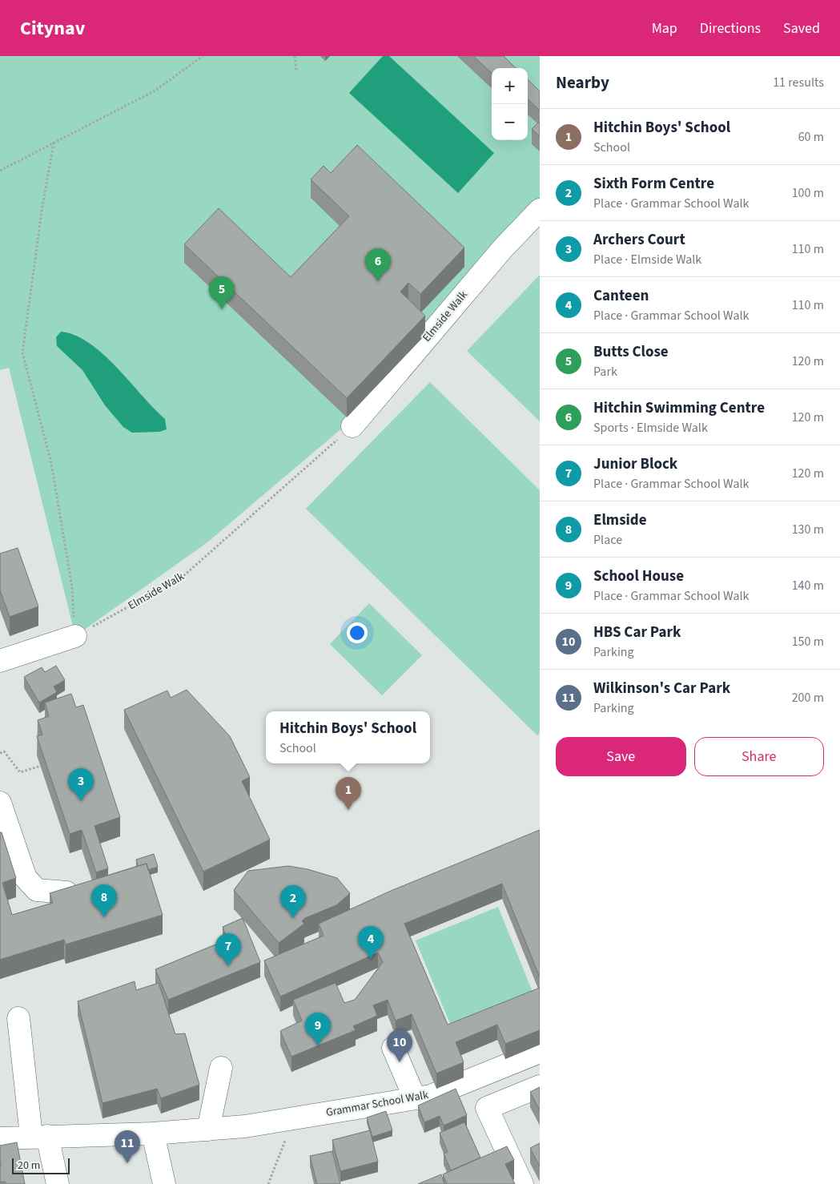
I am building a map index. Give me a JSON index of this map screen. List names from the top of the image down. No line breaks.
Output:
{"streets":{"street":["Elmside Walk","Grammar School Walk"]},"scale_bar":"20 m","page":{"header":"Citynav","nav":["Map","Directions","Saved"],"heading":["Nearby","11 results"],"map_buttons":["+","−"],"list":[{"mark":"1","name":"Hitchin Boys' School","note":"School","value":"60 m"},{"mark":"2","name":"Sixth Form Centre","note":"Place · Grammar School Walk","value":"100 m"},{"mark":"3","name":"Archers Court","note":"Place · Elmside Walk","value":"110 m"},{"mark":"4","name":"Canteen","note":"Place · Grammar School Walk","value":"110 m"},{"mark":"5","name":"Butts Close","note":"Park","value":"120 m"},{"mark":"6","name":"Hitchin Swimming Centre","note":"Sports · Elmside Walk","value":"120 m"},{"mark":"7","name":"Junior Block","note":"Place · Grammar School Walk","value":"120 m"},{"mark":"8","name":"Elmside","note":"Place","value":"130 m"},{"mark":"9","name":"School House","note":"Place · Grammar School Walk","value":"140 m"},{"mark":"10","name":"HBS Car Park","note":"Parking","value":"150 m"},{"mark":"11","name":"Wilkinson's Car Park","note":"Parking","value":"200 m"}],"pins":["6","5","3","1","8","2","4","7","9","10","11"],"popup":["Hitchin Boys' School","School"],"buttons":["Save","Share"],"scale":"20 m"}}
